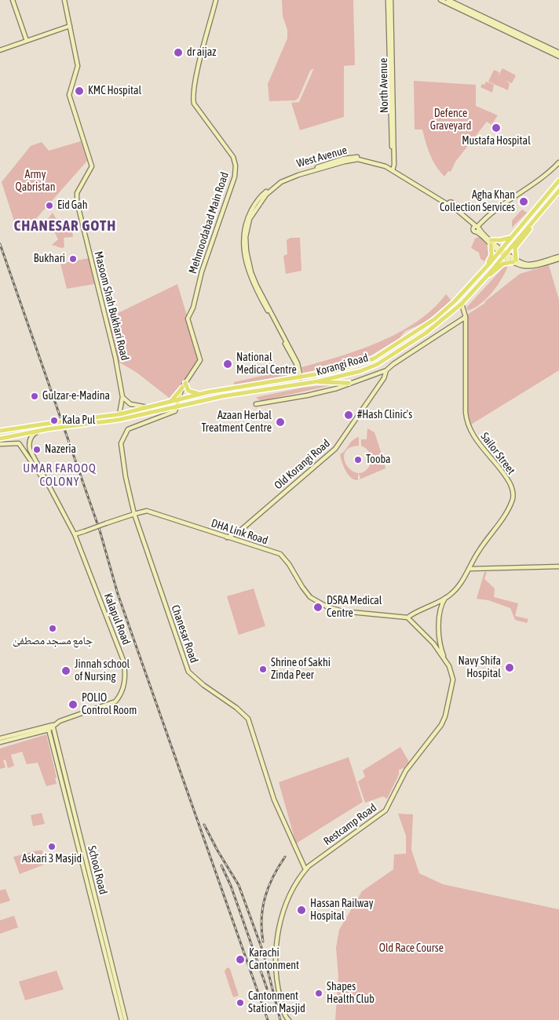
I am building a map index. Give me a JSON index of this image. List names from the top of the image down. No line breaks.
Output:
{"streets":{"main road":["Korangi Road"],"street":["North Avenue","West Avenue","Mehmoodabad Main Road","Masoom Shah Bukhari Road","Sailor Street","Old Korangi Road","DHA Link Road","Kalapul Road","Chanesar Road","Restcamp Road","School Road"]},"crossings":[["North Avenue","West Avenue"],["West Avenue","Korangi Road"],["Mehmoodabad Main Road","Korangi Road"],["Mehmoodabad Main Road","Chanesar Road"],["Masoom Shah Bukhari Road","Korangi Road"],["Korangi Road","Sailor Street"],["Korangi Road","Chanesar Road"],["Sailor Street","Restcamp Road"],["Old Korangi Road","DHA Link Road"],["DHA Link Road","Kalapul Road"],["DHA Link Road","Chanesar Road"],["DHA Link Road","Restcamp Road"],["Kalapul Road","School Road"],["Chanesar Road","Restcamp Road"]],"districts":["CHANESAR GOTH","UMAR FAROOQ COLONY"],"parks":["Defence Graveyard","Army Qabristan","Old Race Course"],"places":["dr aijaz","KMC Hospital","Mustafa Hospital","Agha Khan Collection Services","Eid Gah","Bukhari","National Medical Centre","Gulzar-e-Madina","#Hash Clinic's","Kala Pul","Azaan Herbal Treatment Centre","Nazeria","Tooba","DSRA Medical Centre","جامع مسجد مصطفیٰ","Navy Shifa Hospital","Shrine of Sakhi Zinda Peer","Jinnah school of Nursing","POLIO Control Room","Askari 3 Masjid","Hassan Railway Hospital","Karachi Cantonment","Shapes Health Club","Cantonment Station Masjid"]}
